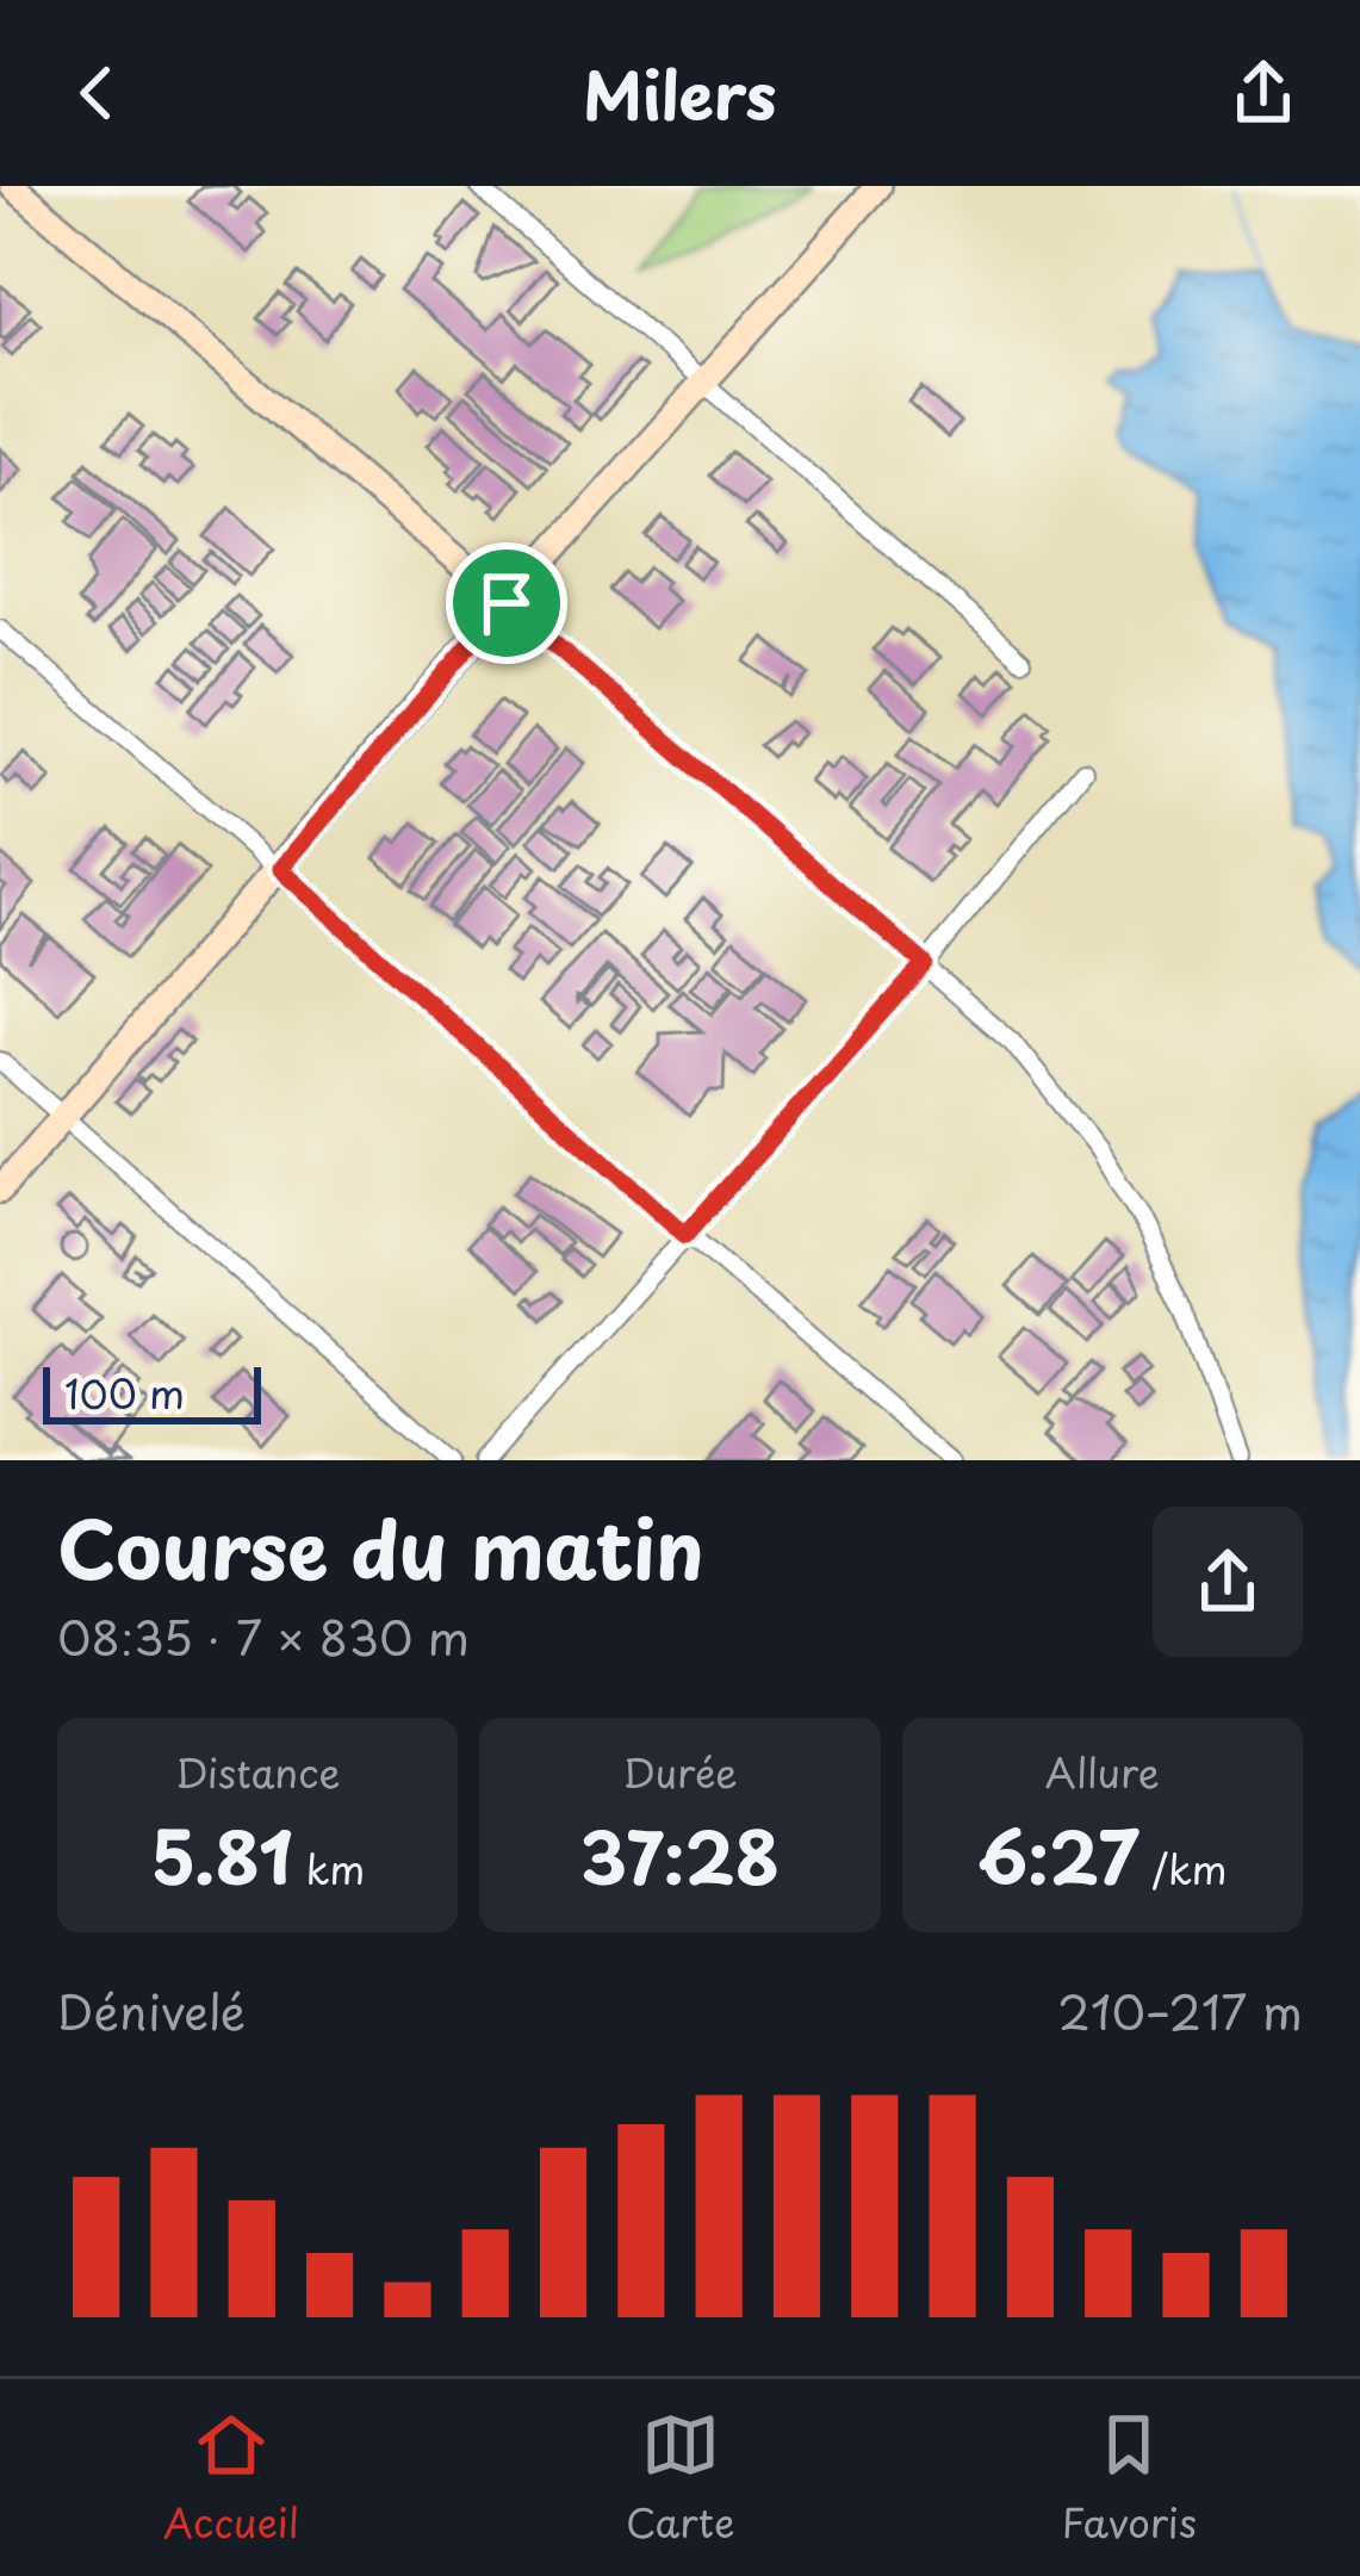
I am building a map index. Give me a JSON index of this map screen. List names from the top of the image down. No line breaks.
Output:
{"scale_bar":"100 m","page":{"header":"Milers","scale":"100 m","heading":["Course du matin","08:35 · 7 × 830 m"],"stats":[["Distance","5.81 km"],["Durée","37:28"],["Allure","6:27 /km"]],"chart":["Dénivelé","210–217 m"],"tabs":["Accueil","Carte","Favoris"]}}
